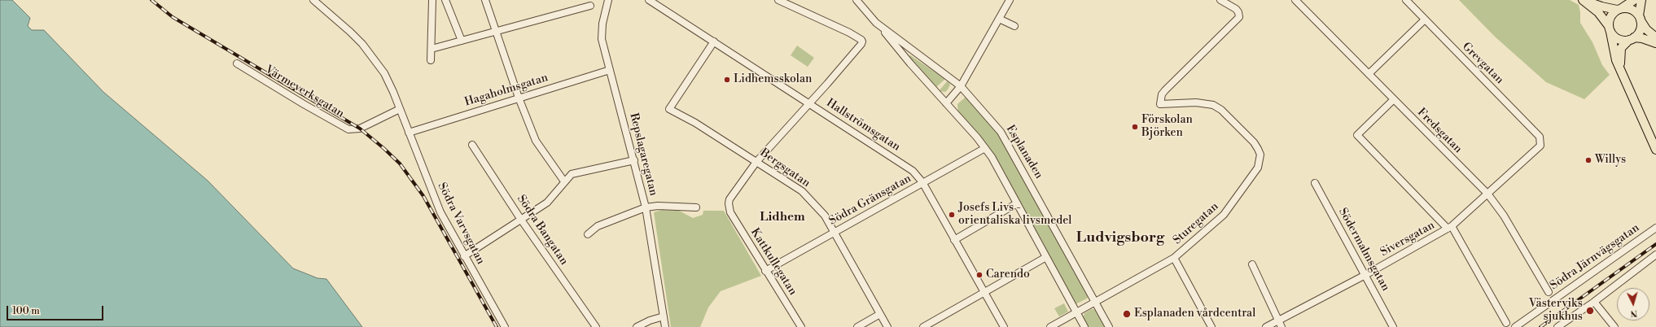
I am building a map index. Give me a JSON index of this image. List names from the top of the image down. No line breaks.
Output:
{"streets":{"street":["Grevgatan","Hagaholmsgatan","Värmeverksgatan","Hallströmsgatan","Fredsgatan","Esplanaden","Repslagaregatan","Bergsgatan","Södra Gränsgatan","Södra Varvsgatan","Sturegatan","Södra Bangatan","Siversgatan","Södermalmsgatan","Södra Järnvägsgatan","Kattkullegatan"]},"crossings":[["Grevgatan","Siversgatan"],["Hagaholmsgatan","Repslagaregatan"],["Hagaholmsgatan","Södra Varvsgatan"],["Värmeverksgatan","Södra Varvsgatan"],["Hallströmsgatan","Bergsgatan"],["Hallströmsgatan","Södra Gränsgatan"],["Fredsgatan","Siversgatan"],["Esplanaden","Sturegatan"],["Bergsgatan","Södra Gränsgatan"],["Bergsgatan","Kattkullegatan"],["Södra Gränsgatan","Kattkullegatan"],["Siversgatan","Södermalmsgatan"]],"districts":["Lidhem","Ludvigsborg"],"places":["Lidhemsskolan","Förskolan Björken","Willys","Josefs Livs - orientaliska livsmedel","Carendo","Västerviks sjukhus","Esplanaden vårdcentral"],"scale_bar":"100 m","north":"bottom"}
